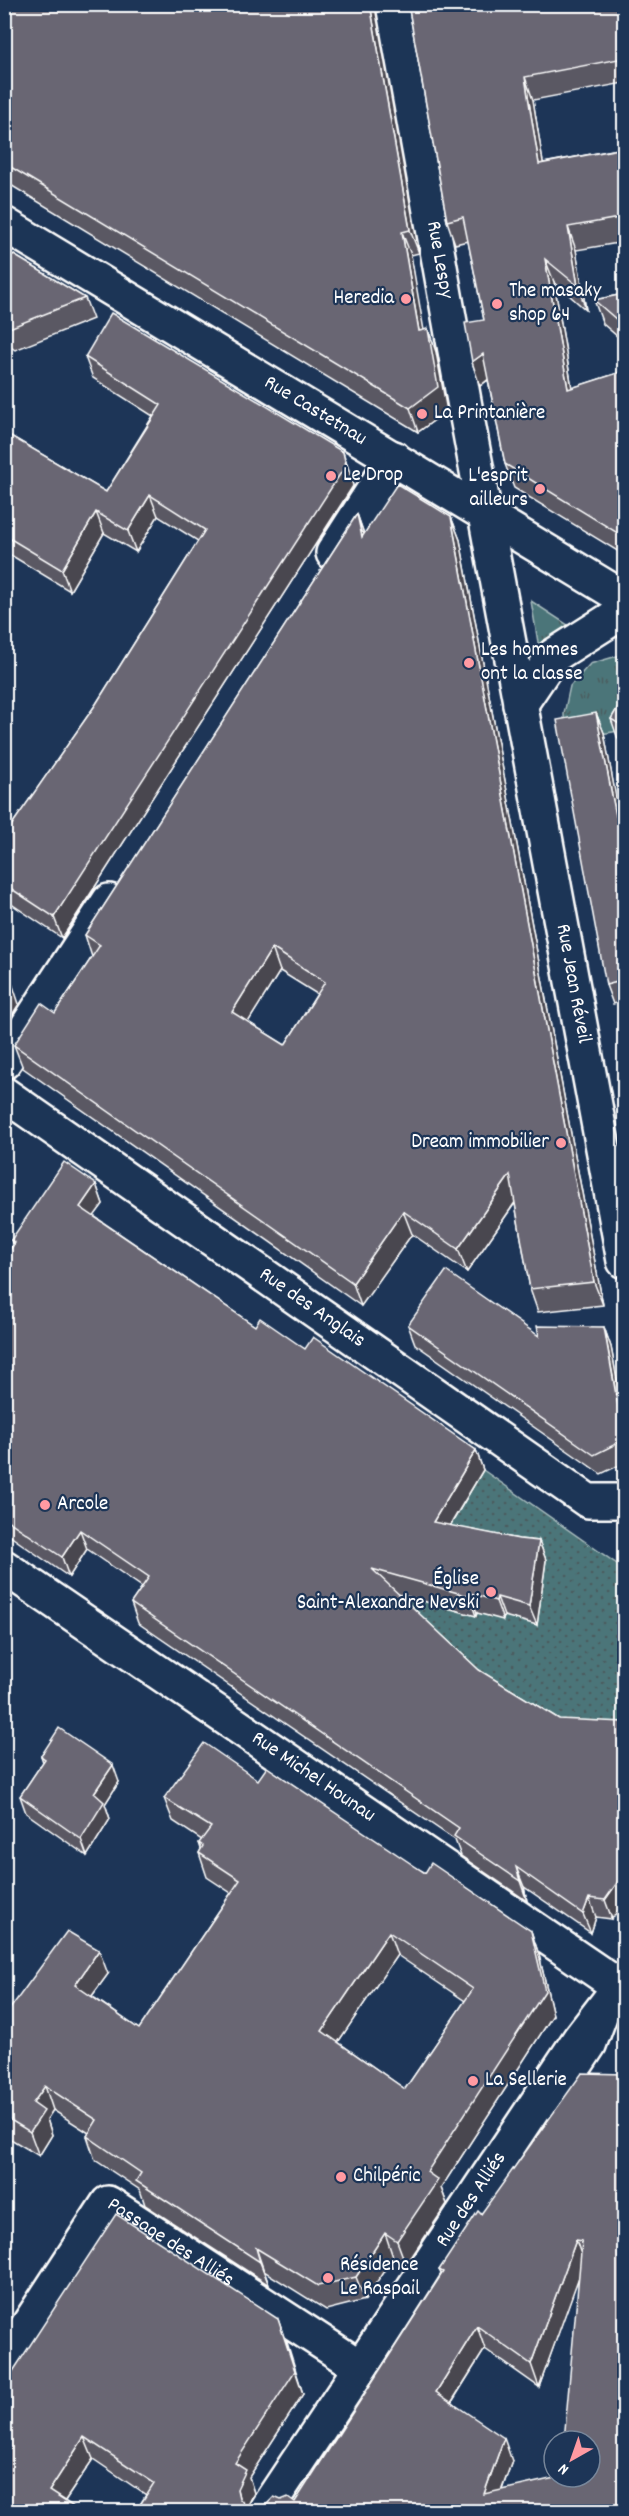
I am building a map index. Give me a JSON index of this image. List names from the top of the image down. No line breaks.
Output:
{"streets":{"street":["Rue Lespy","Rue Castetnau","Rue Jean Réveil","Rue des Anglais","Rue Michel Hounau","Rue des Alliés","Passage des Alliés"]},"crossings":[["Rue Lespy","Rue Castetnau"],["Rue Lespy","Rue Jean Réveil"],["Rue Castetnau","Rue Jean Réveil"],["Rue Michel Hounau","Rue des Alliés"],["Rue des Alliés","Passage des Alliés"]],"places":["Heredia","The masaky shop 64","La Printanière","Le Drop","L'esprit ailleurs","Les hommes ont la classe","Dream immobilier","Arcole","Église Saint-Alexandre Nevski","La Sellerie","Chilpéric","Résidence Le Raspail"],"north":"bottom left"}
